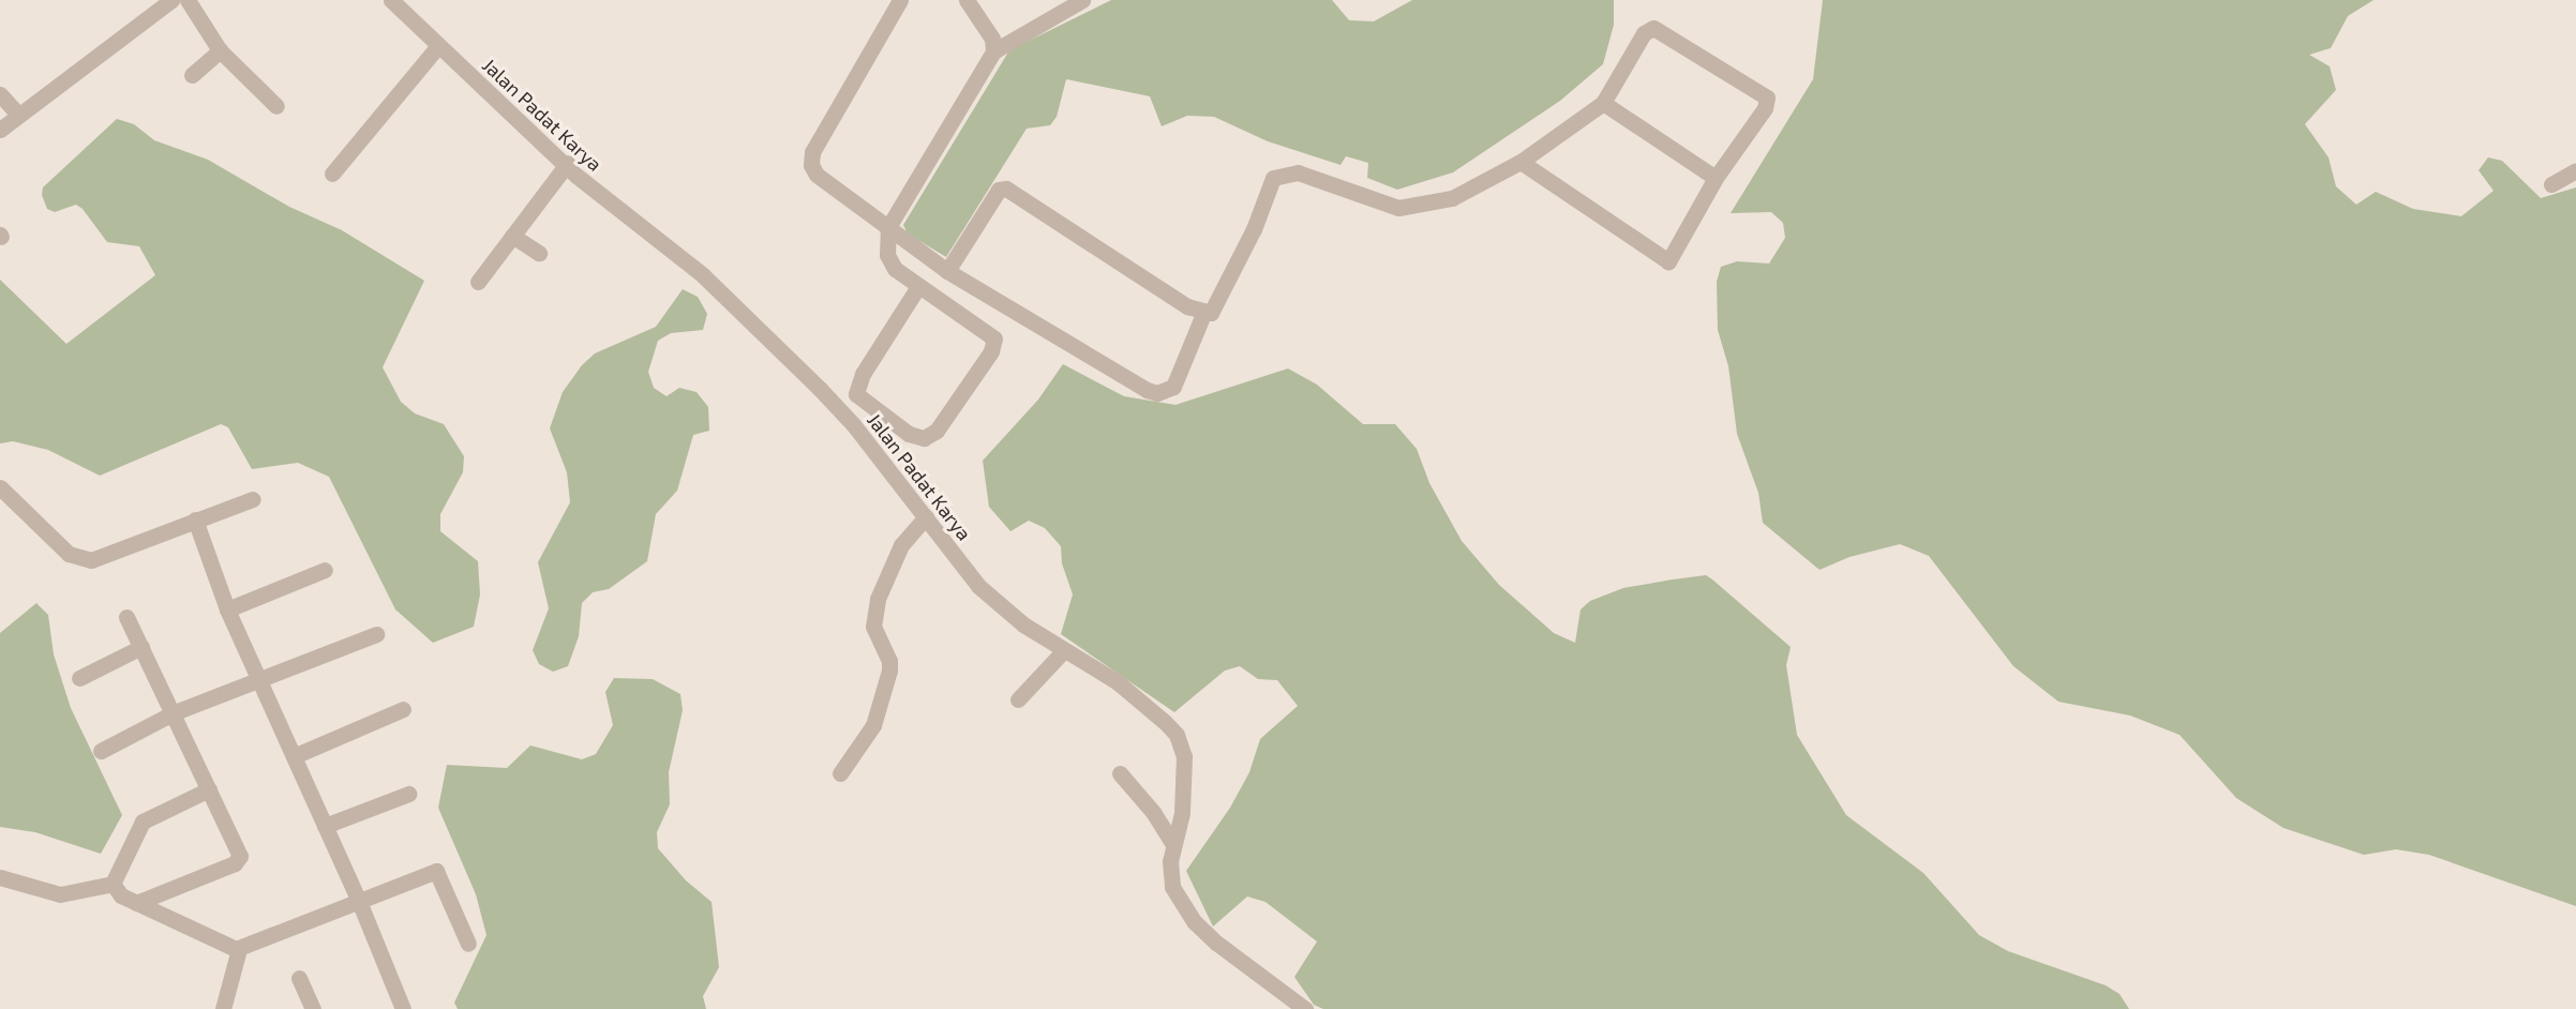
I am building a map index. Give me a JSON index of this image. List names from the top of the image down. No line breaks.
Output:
{"streets":{"street":["Jalan Padat Karya"]}}
